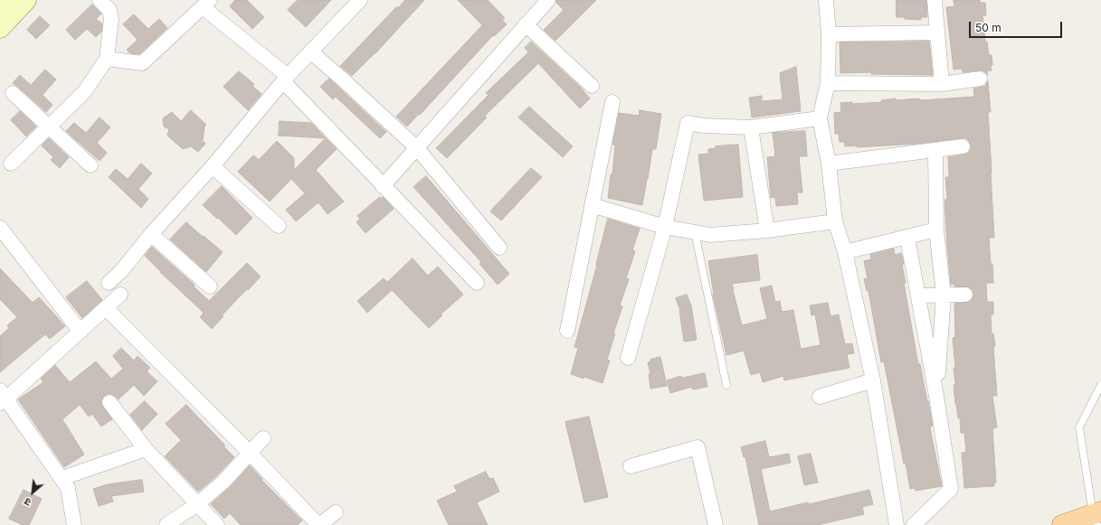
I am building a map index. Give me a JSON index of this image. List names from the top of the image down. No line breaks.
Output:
{"scale_bar":"50 m","north":"bottom left"}
